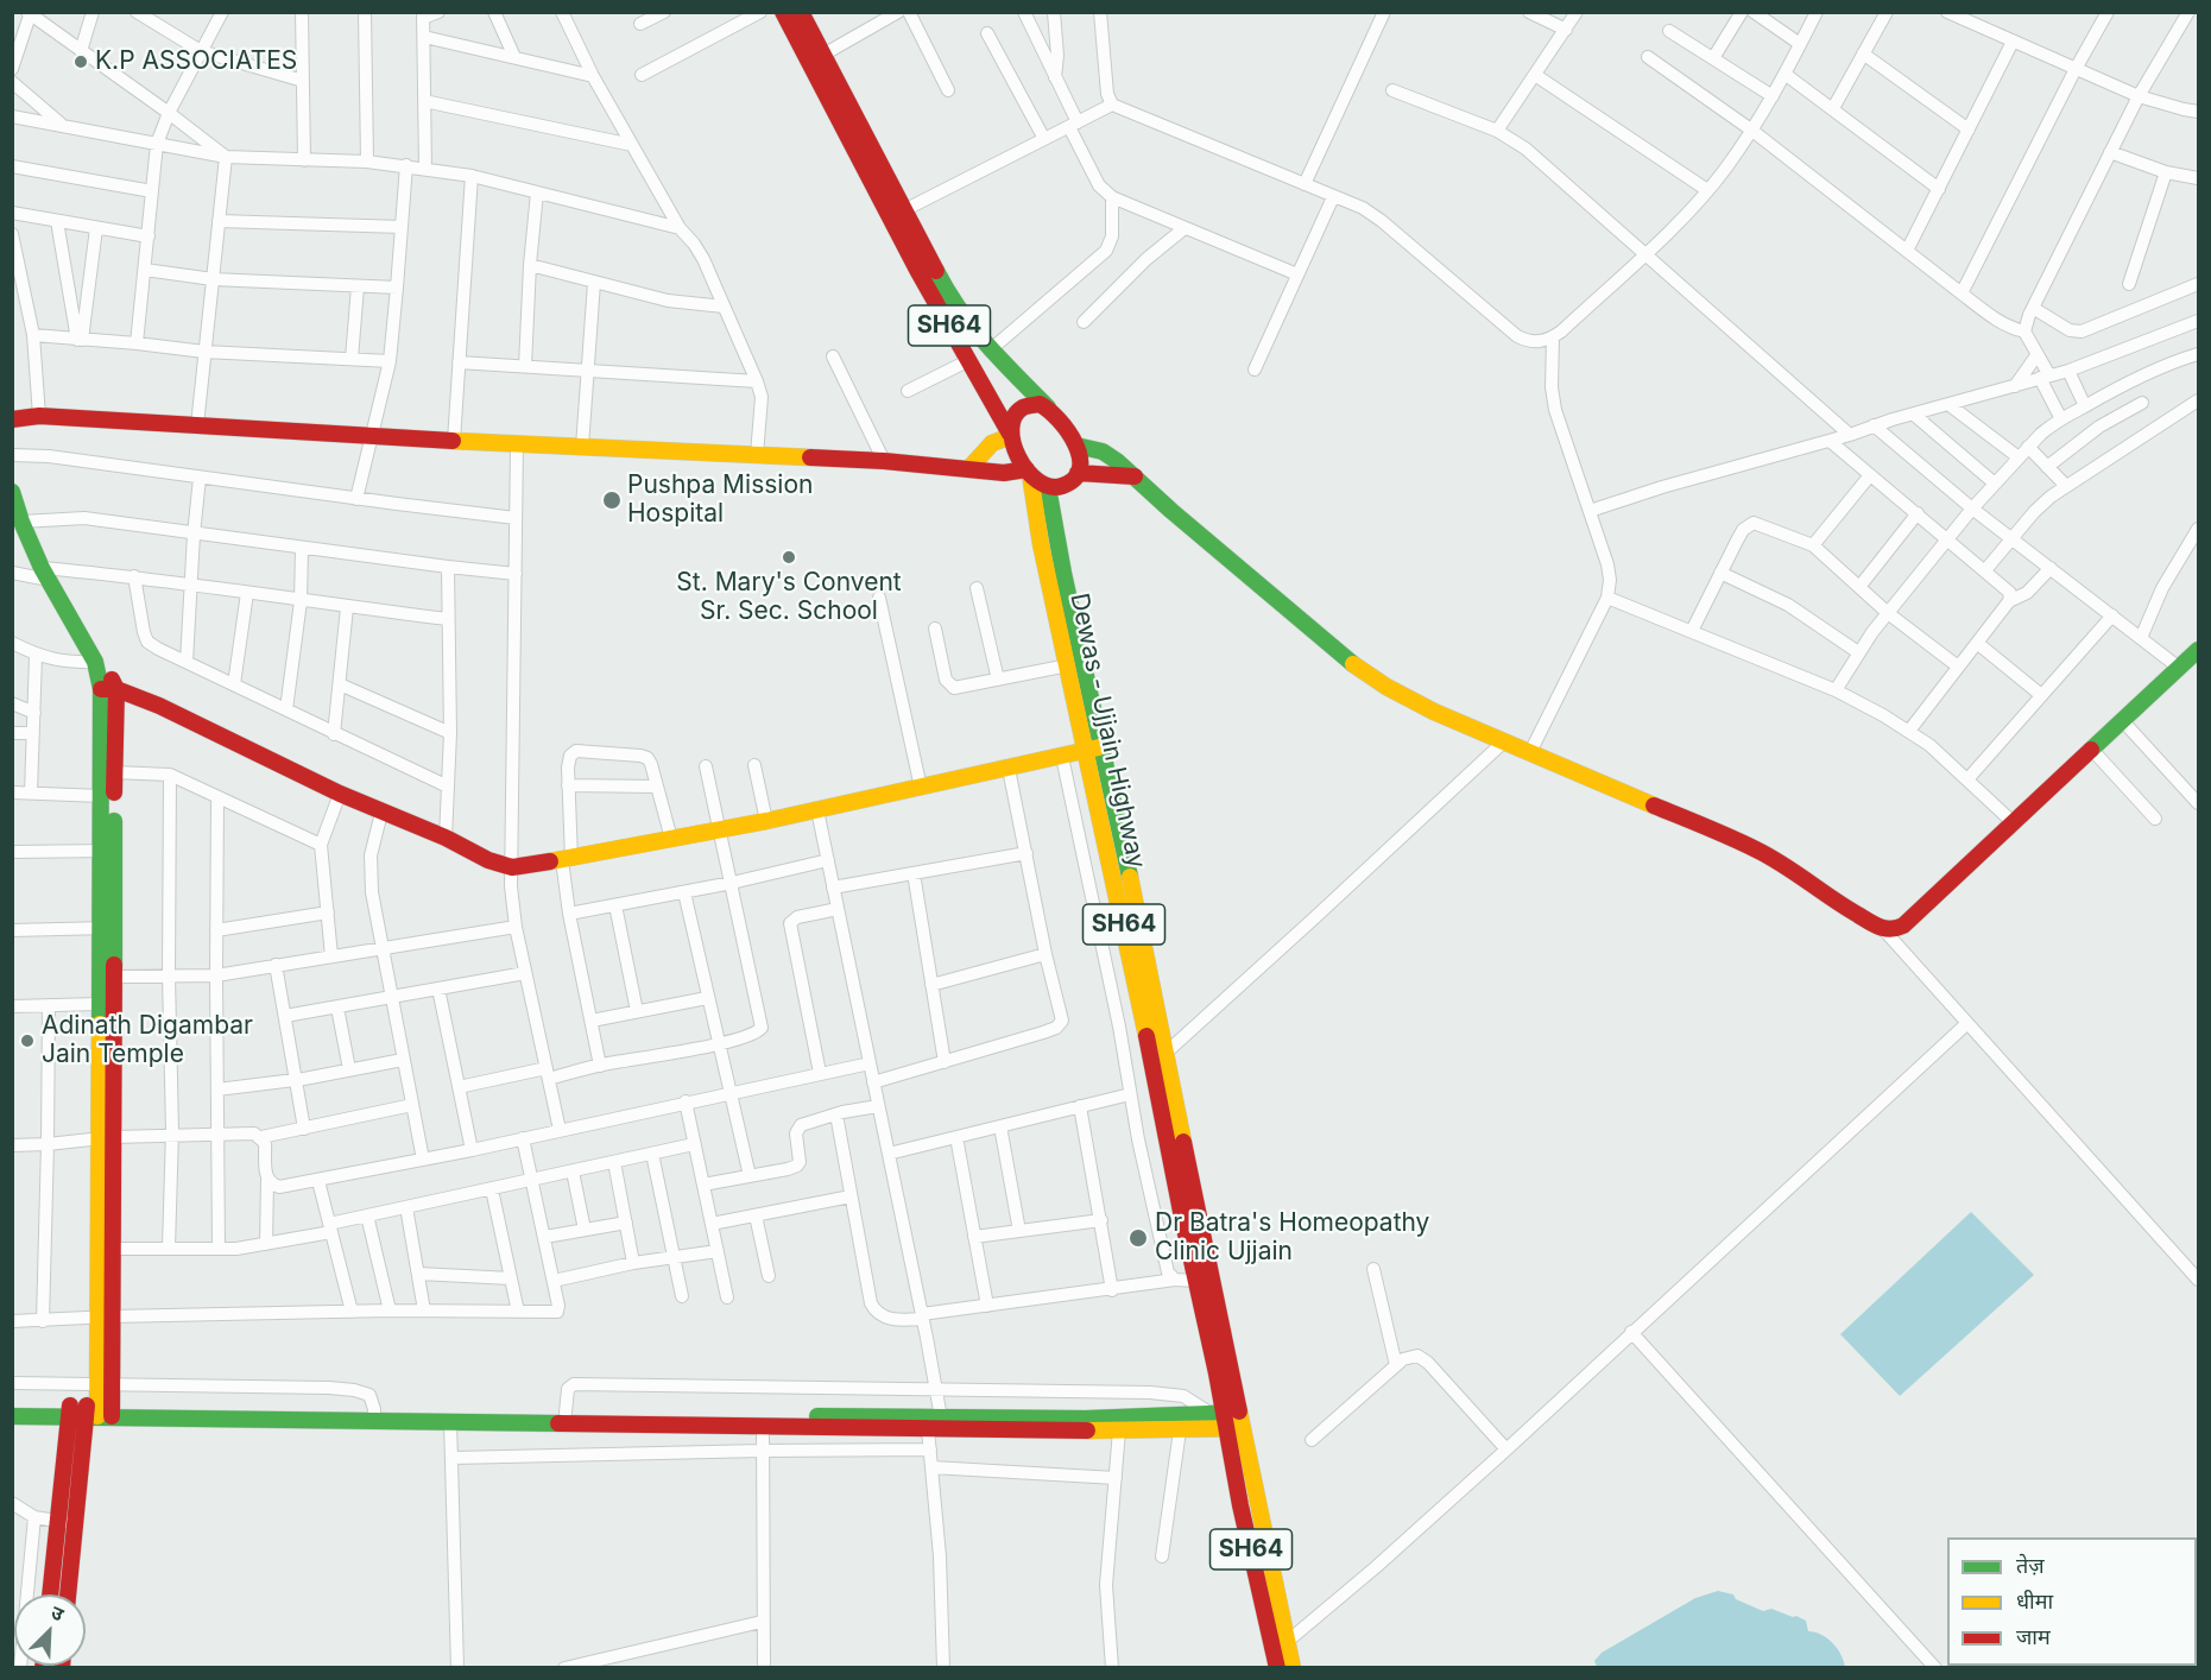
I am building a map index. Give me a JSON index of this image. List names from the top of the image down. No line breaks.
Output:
{"streets":{"street":["SH64","Dewas - Ujjain Highway"]},"places":["K.P ASSOCIATES","Pushpa Mission Hospital","St. Mary's Convent Sr. Sec. School","Adinath Digambar Jain Temple","Dr Batra's Homeopathy Clinic Ujjain"],"legend":["तेज़","धीमा","जाम"],"north":"top right"}
